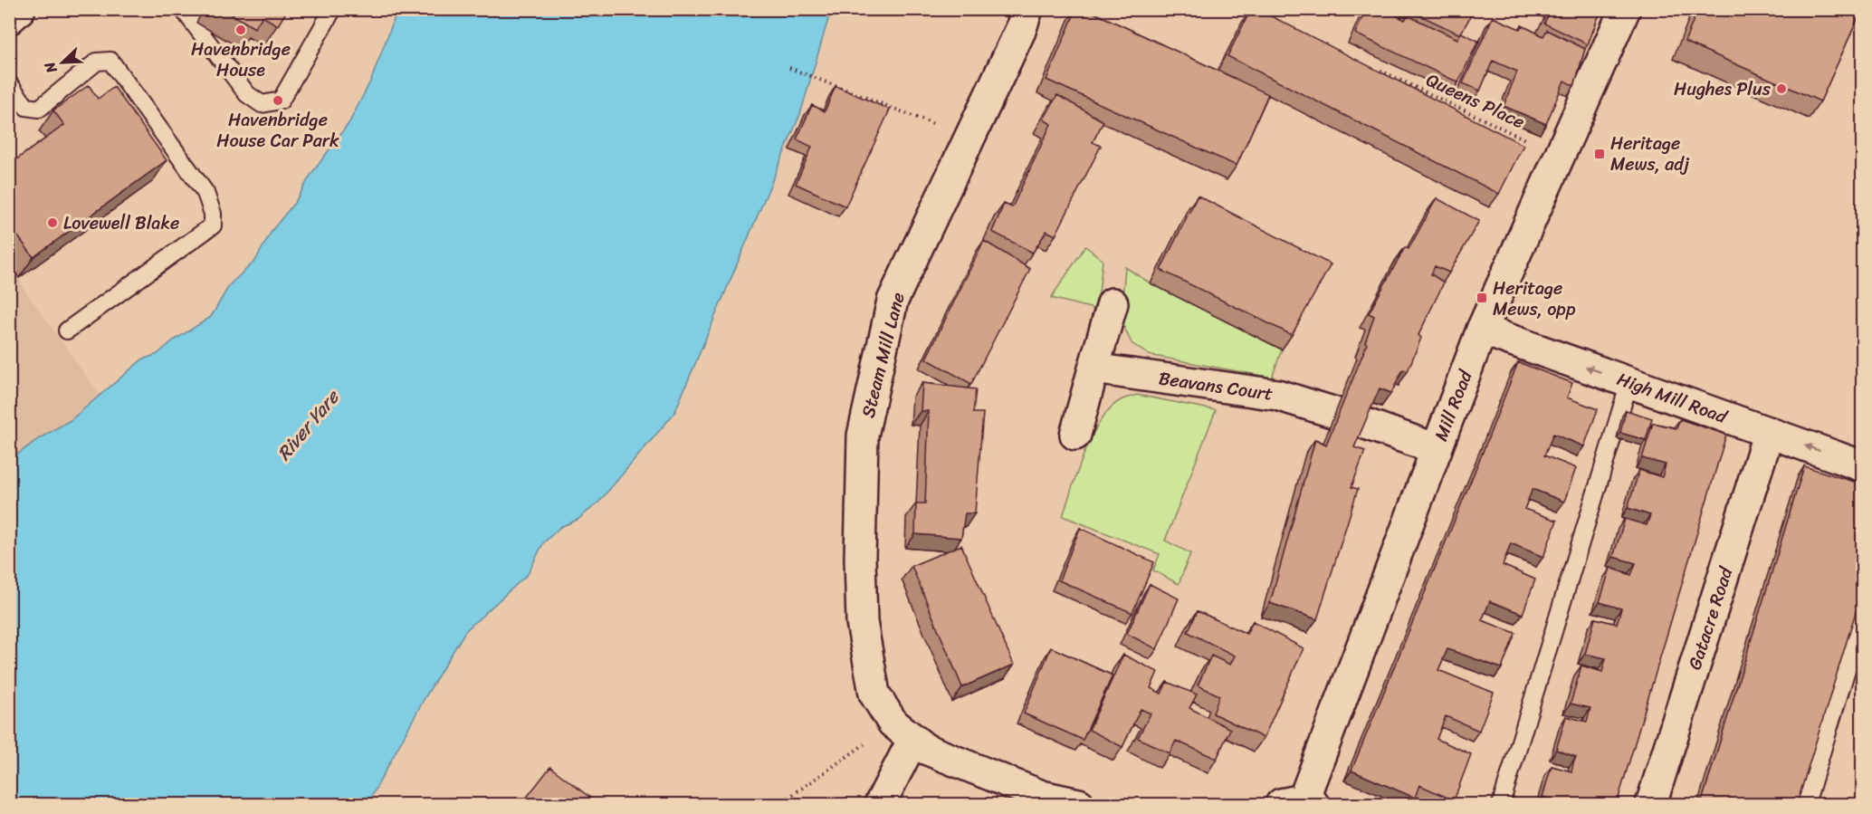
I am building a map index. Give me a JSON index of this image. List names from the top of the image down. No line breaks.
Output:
{"streets":{"street":["Steam Mill Lane","Beavans Court","High Mill Road","Mill Road","Gatacre Road"],"path":["Queens Place"]},"crossings":[["Queens Place","Mill Road"],["Beavans Court","Mill Road"],["High Mill Road","Mill Road"],["High Mill Road","Gatacre Road"]],"one_way":["High Mill Road"],"water":["River Yare"],"places":{"other":["Havenbridge House","Hughes Plus","Havenbridge House Car Park","Lovewell Blake"],"transit":["Heritage Mews, adj","Heritage Mews, opp"]},"north":"bottom left"}
